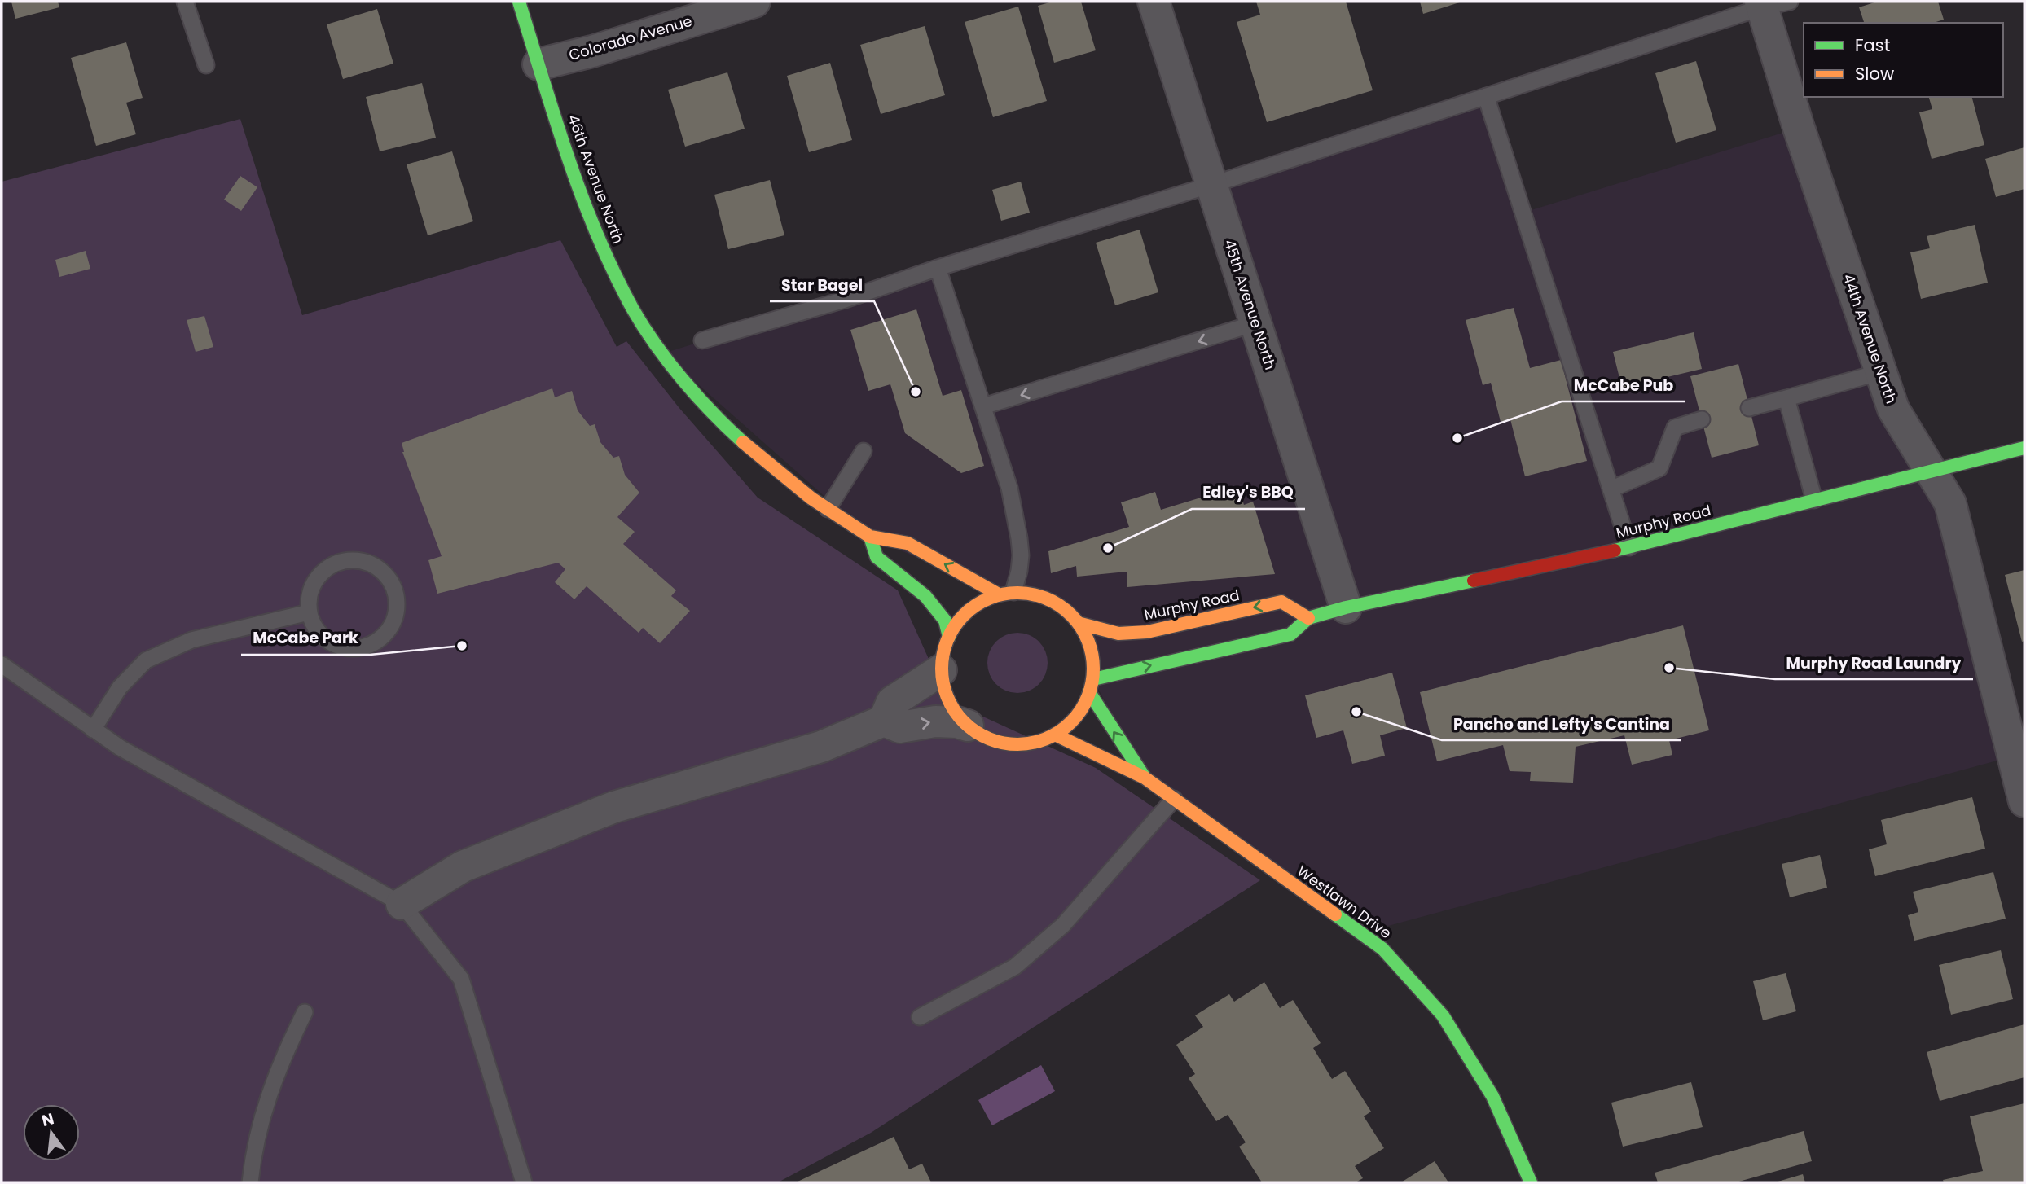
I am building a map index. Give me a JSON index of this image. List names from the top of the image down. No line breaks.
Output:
{"streets":{"main road":["46th Avenue North","Murphy Road","Westlawn Drive"],"street":["Colorado Avenue","45th Avenue North","44th Avenue North"]},"crossings":[["Colorado Avenue","46th Avenue North"],["46th Avenue North","Murphy Road"],["46th Avenue North","Westlawn Drive"],["45th Avenue North","Murphy Road"],["44th Avenue North","Murphy Road"],["Murphy Road","Westlawn Drive"]],"places":["Star Bagel","McCabe Pub","Edley's BBQ","McCabe Park","Murphy Road Laundry","Pancho and Lefty's Cantina"],"legend":["Fast","Slow"],"north":"top"}
